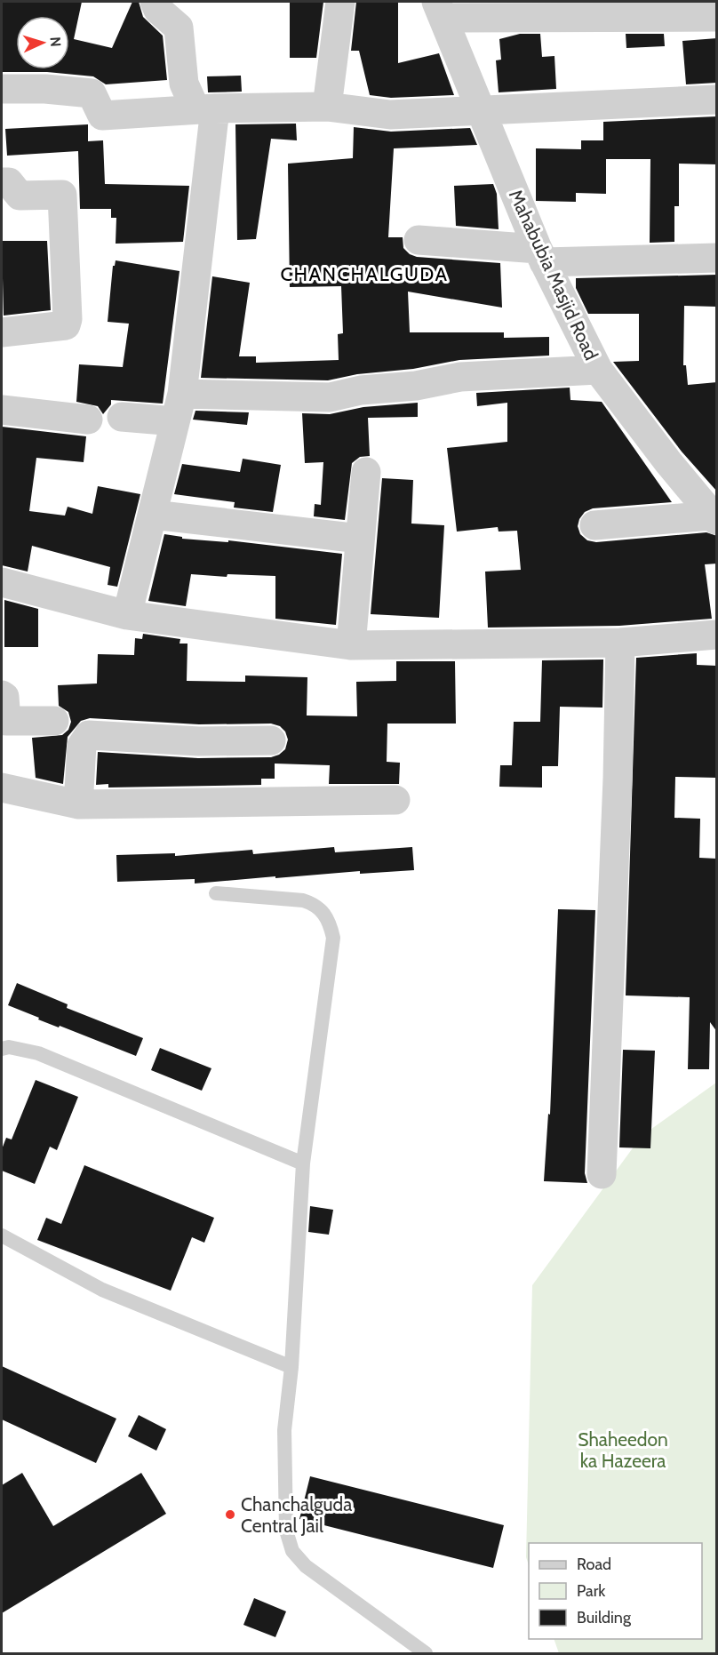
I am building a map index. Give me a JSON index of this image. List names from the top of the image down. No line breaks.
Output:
{"streets":{"street":["Mahabubia Masjid Road"]},"districts":["CHANCHALGUDA"],"parks":["Shaheedon ka Hazeera"],"places":["Chanchalguda Central Jail"],"legend":["Road","Park","Building"],"north":"right"}
